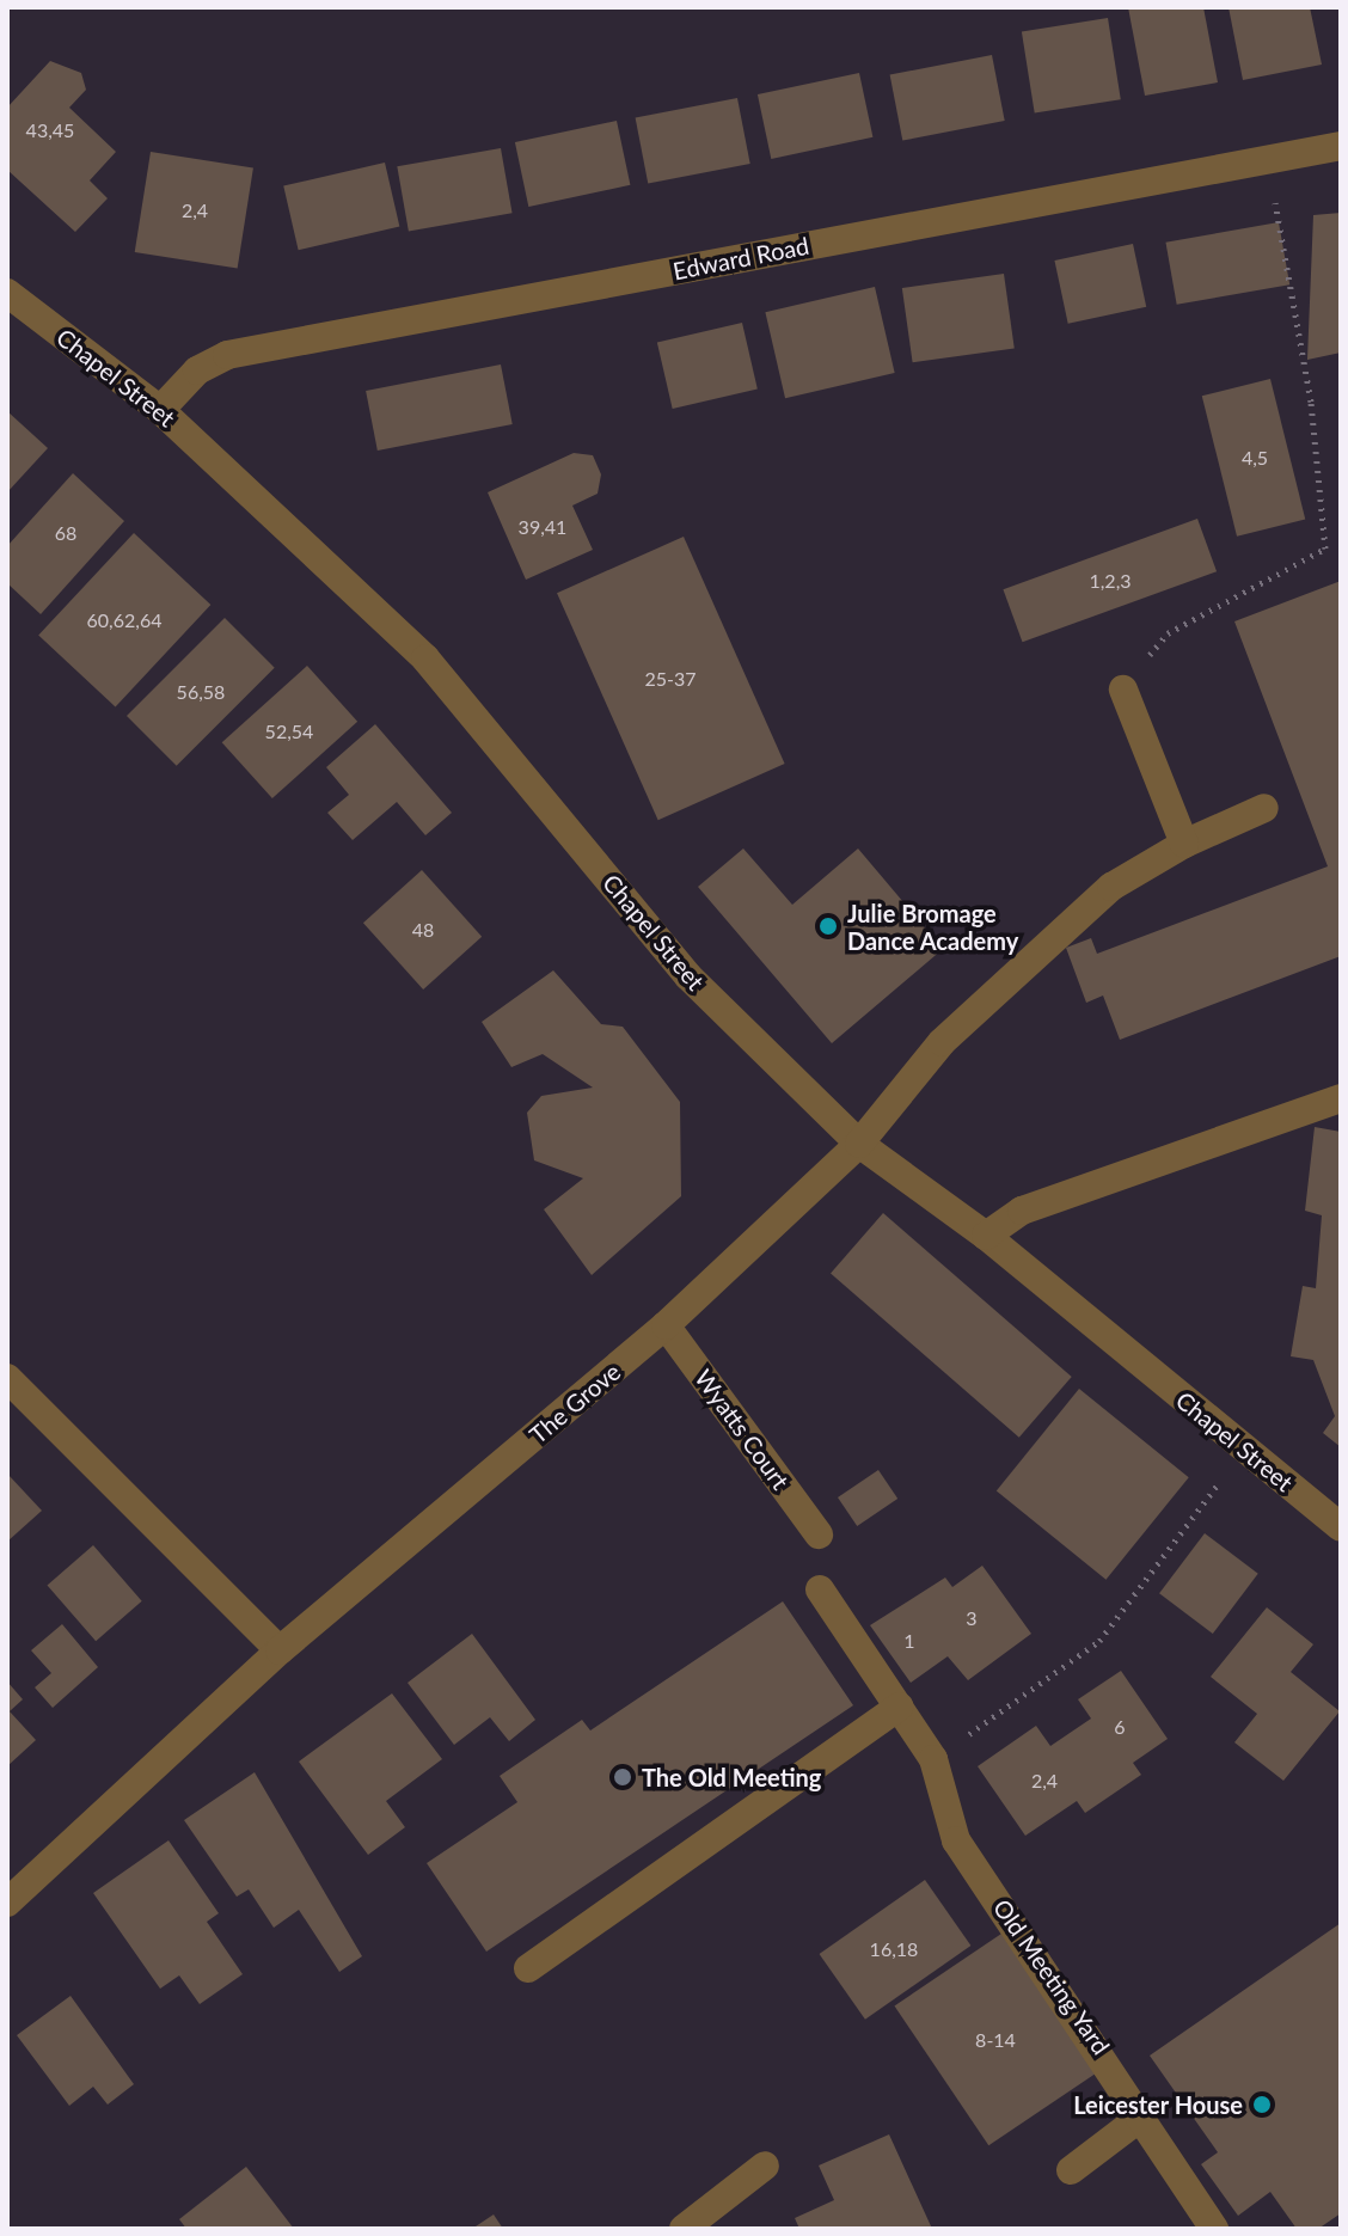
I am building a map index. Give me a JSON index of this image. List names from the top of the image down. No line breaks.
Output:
{"streets":{"street":["Edward Road","Chapel Street","The Grove","Wyatts Court","Old Meeting Yard"]},"crossings":[["Edward Road","Chapel Street"],["Chapel Street","The Grove"],["The Grove","Wyatts Court"]],"places":["Julie Bromage Dance Academy","The Old Meeting","Leicester House"],"house_numbers":["43,45","2,4","4,5","39,41","68","1,2,3","60,62,64","25-37","56,58","52,54","48","3","1","6","2,4","16,18","8-14"]}
